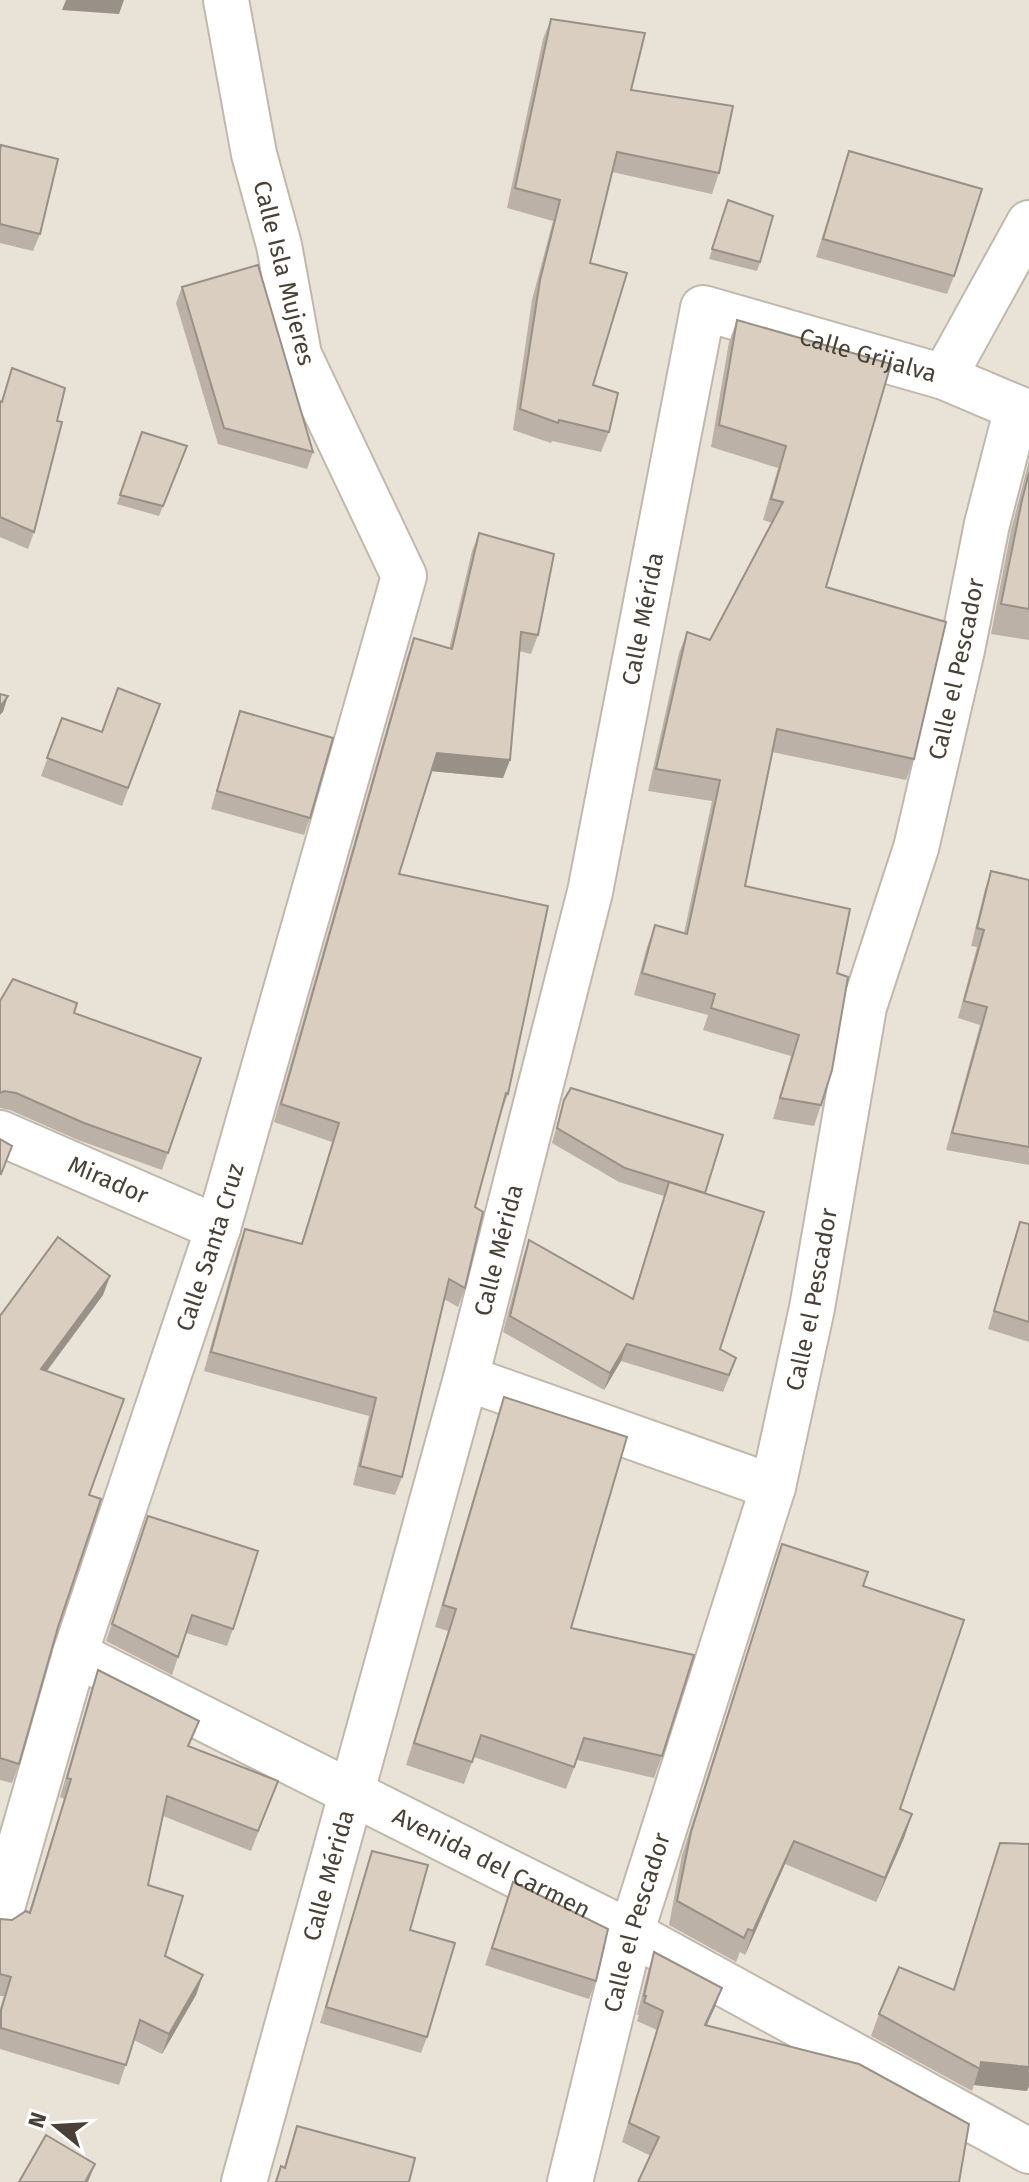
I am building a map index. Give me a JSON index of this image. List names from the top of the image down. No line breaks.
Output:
{"streets":{"street":["Calle Isla Mujeres","Calle Grijalva","Calle Mérida","Calle el Pescador","Mirador","Calle Santa Cruz","Avenida del Carmen"]},"crossings":[["Calle Isla Mujeres","Calle Santa Cruz"],["Calle Grijalva","Calle Mérida"],["Calle Grijalva","Calle el Pescador"],["Calle Mérida","Avenida del Carmen"],["Calle el Pescador","Avenida del Carmen"],["Mirador","Calle Santa Cruz"],["Calle Santa Cruz","Avenida del Carmen"]],"north":"left"}
